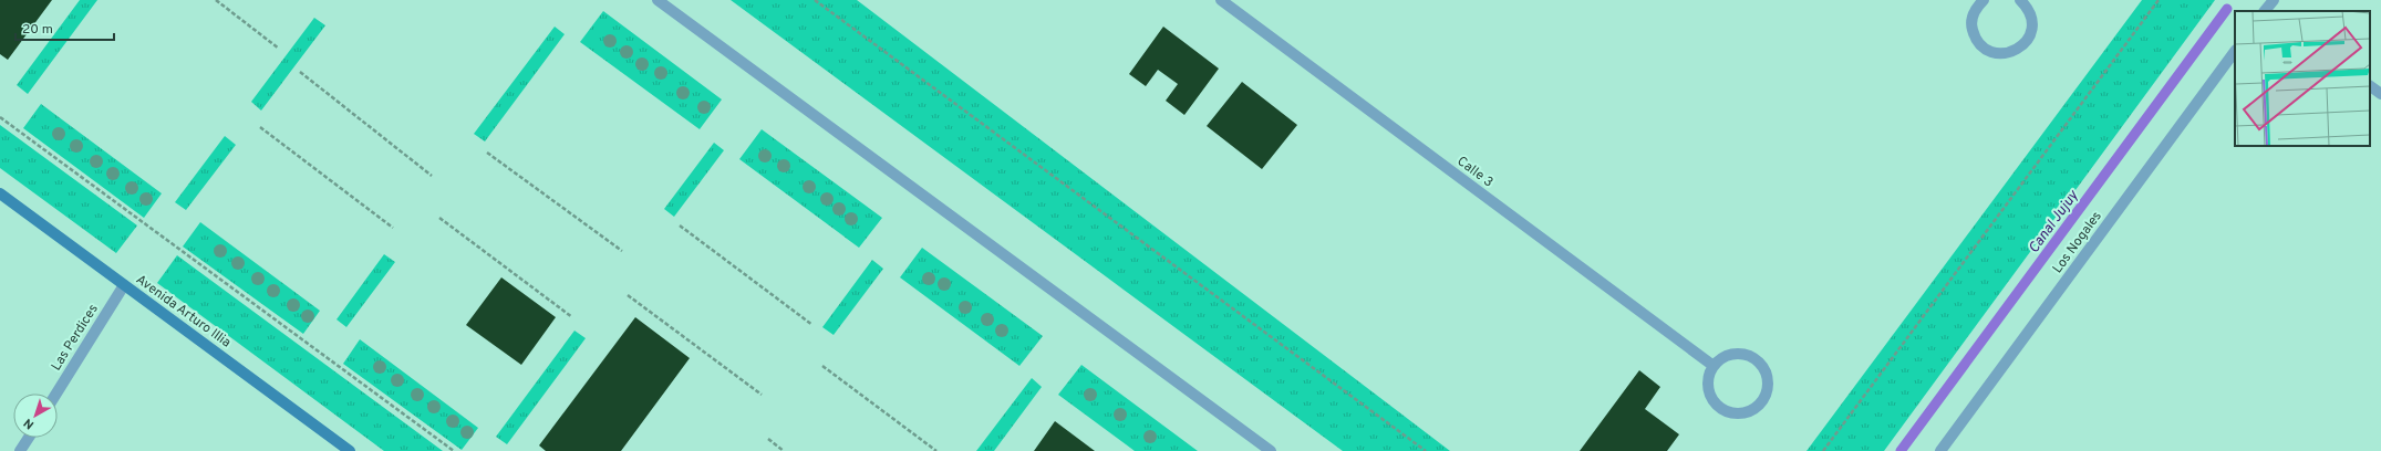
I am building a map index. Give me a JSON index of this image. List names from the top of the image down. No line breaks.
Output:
{"streets":{"main road":["Avenida Arturo Illia"],"street":["Calle 3","Los Nogales","Las Perdices"]},"crossings":[["Avenida Arturo Illia","Las Perdices"]],"water":["Canal Jujuy"],"scale_bar":"20 m","north":"bottom left"}
